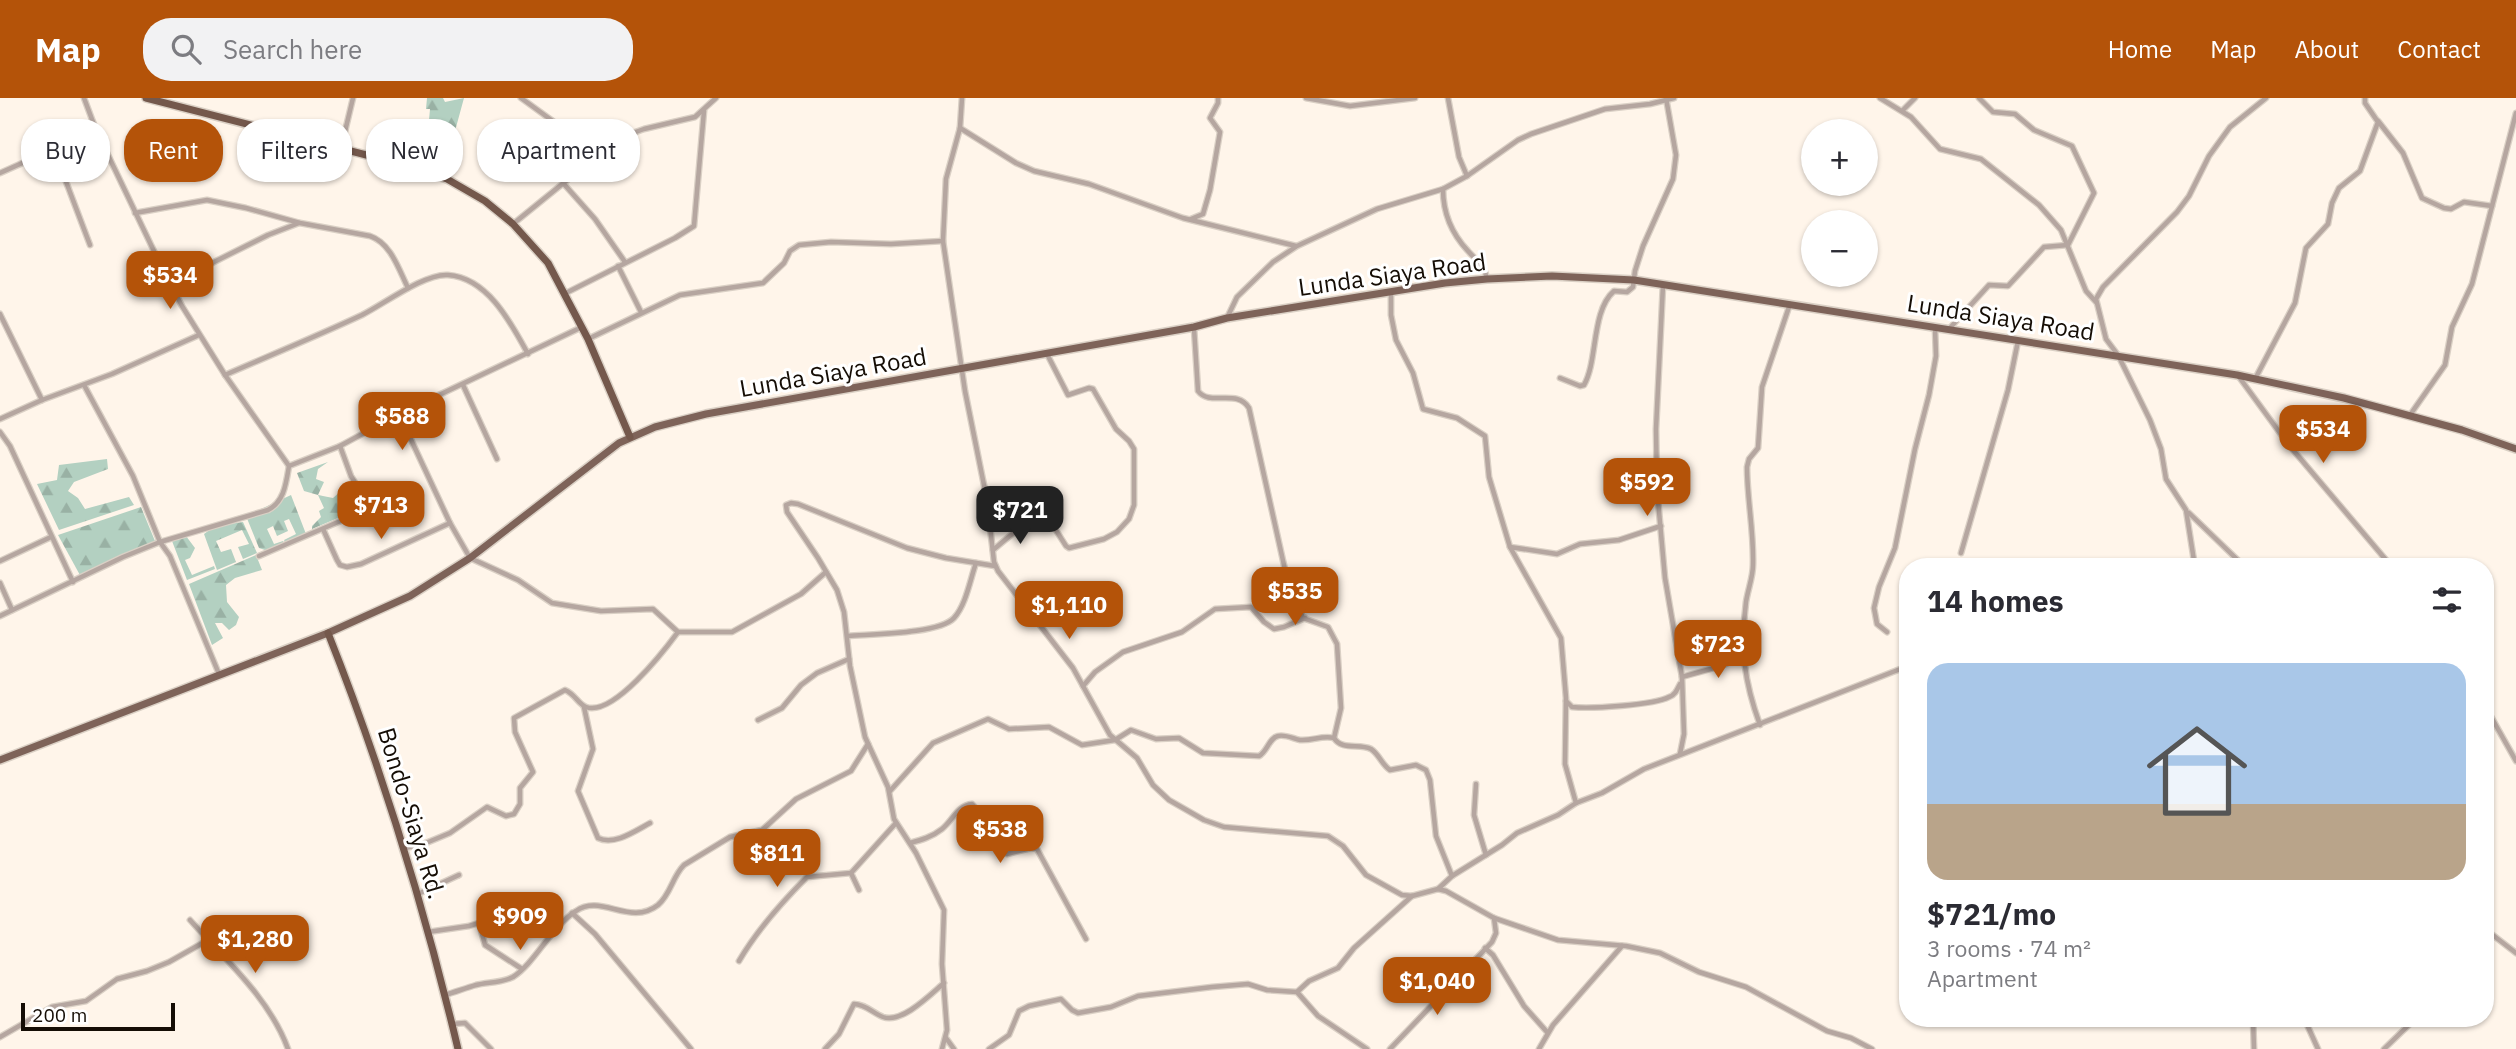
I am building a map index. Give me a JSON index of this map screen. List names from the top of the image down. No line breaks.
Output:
{"streets":{"highway":["Bondo-Siaya Rd."],"main road":["Lunda Siaya Road"]},"crossings":[["Lunda Siaya Road","Bondo-Siaya Rd."]],"scale_bar":"200 m","page":{"header":"Map","search":"Search here","nav":["Home","Map","About","Contact"],"map_buttons":["+","−"],"chip":["Buy","Rent","Filters","New","Apartment"],"price":["$534","$588","$534","$592","$713","$721","$535","$1,110","$723","$538","$811","$909","$1,280","$1,040"],"heading":"14 homes","list":[{"name":"$721/mo","note":"3 rooms · 74 m² · Apartment"}],"scale":"200 m"}}
